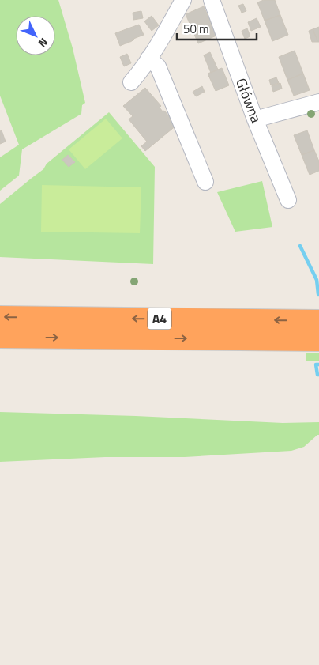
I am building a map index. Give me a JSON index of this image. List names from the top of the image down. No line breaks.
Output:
{"streets":{"highway":["A4"],"street":["Główna"]},"scale_bar":"50 m","north":"bottom right"}
